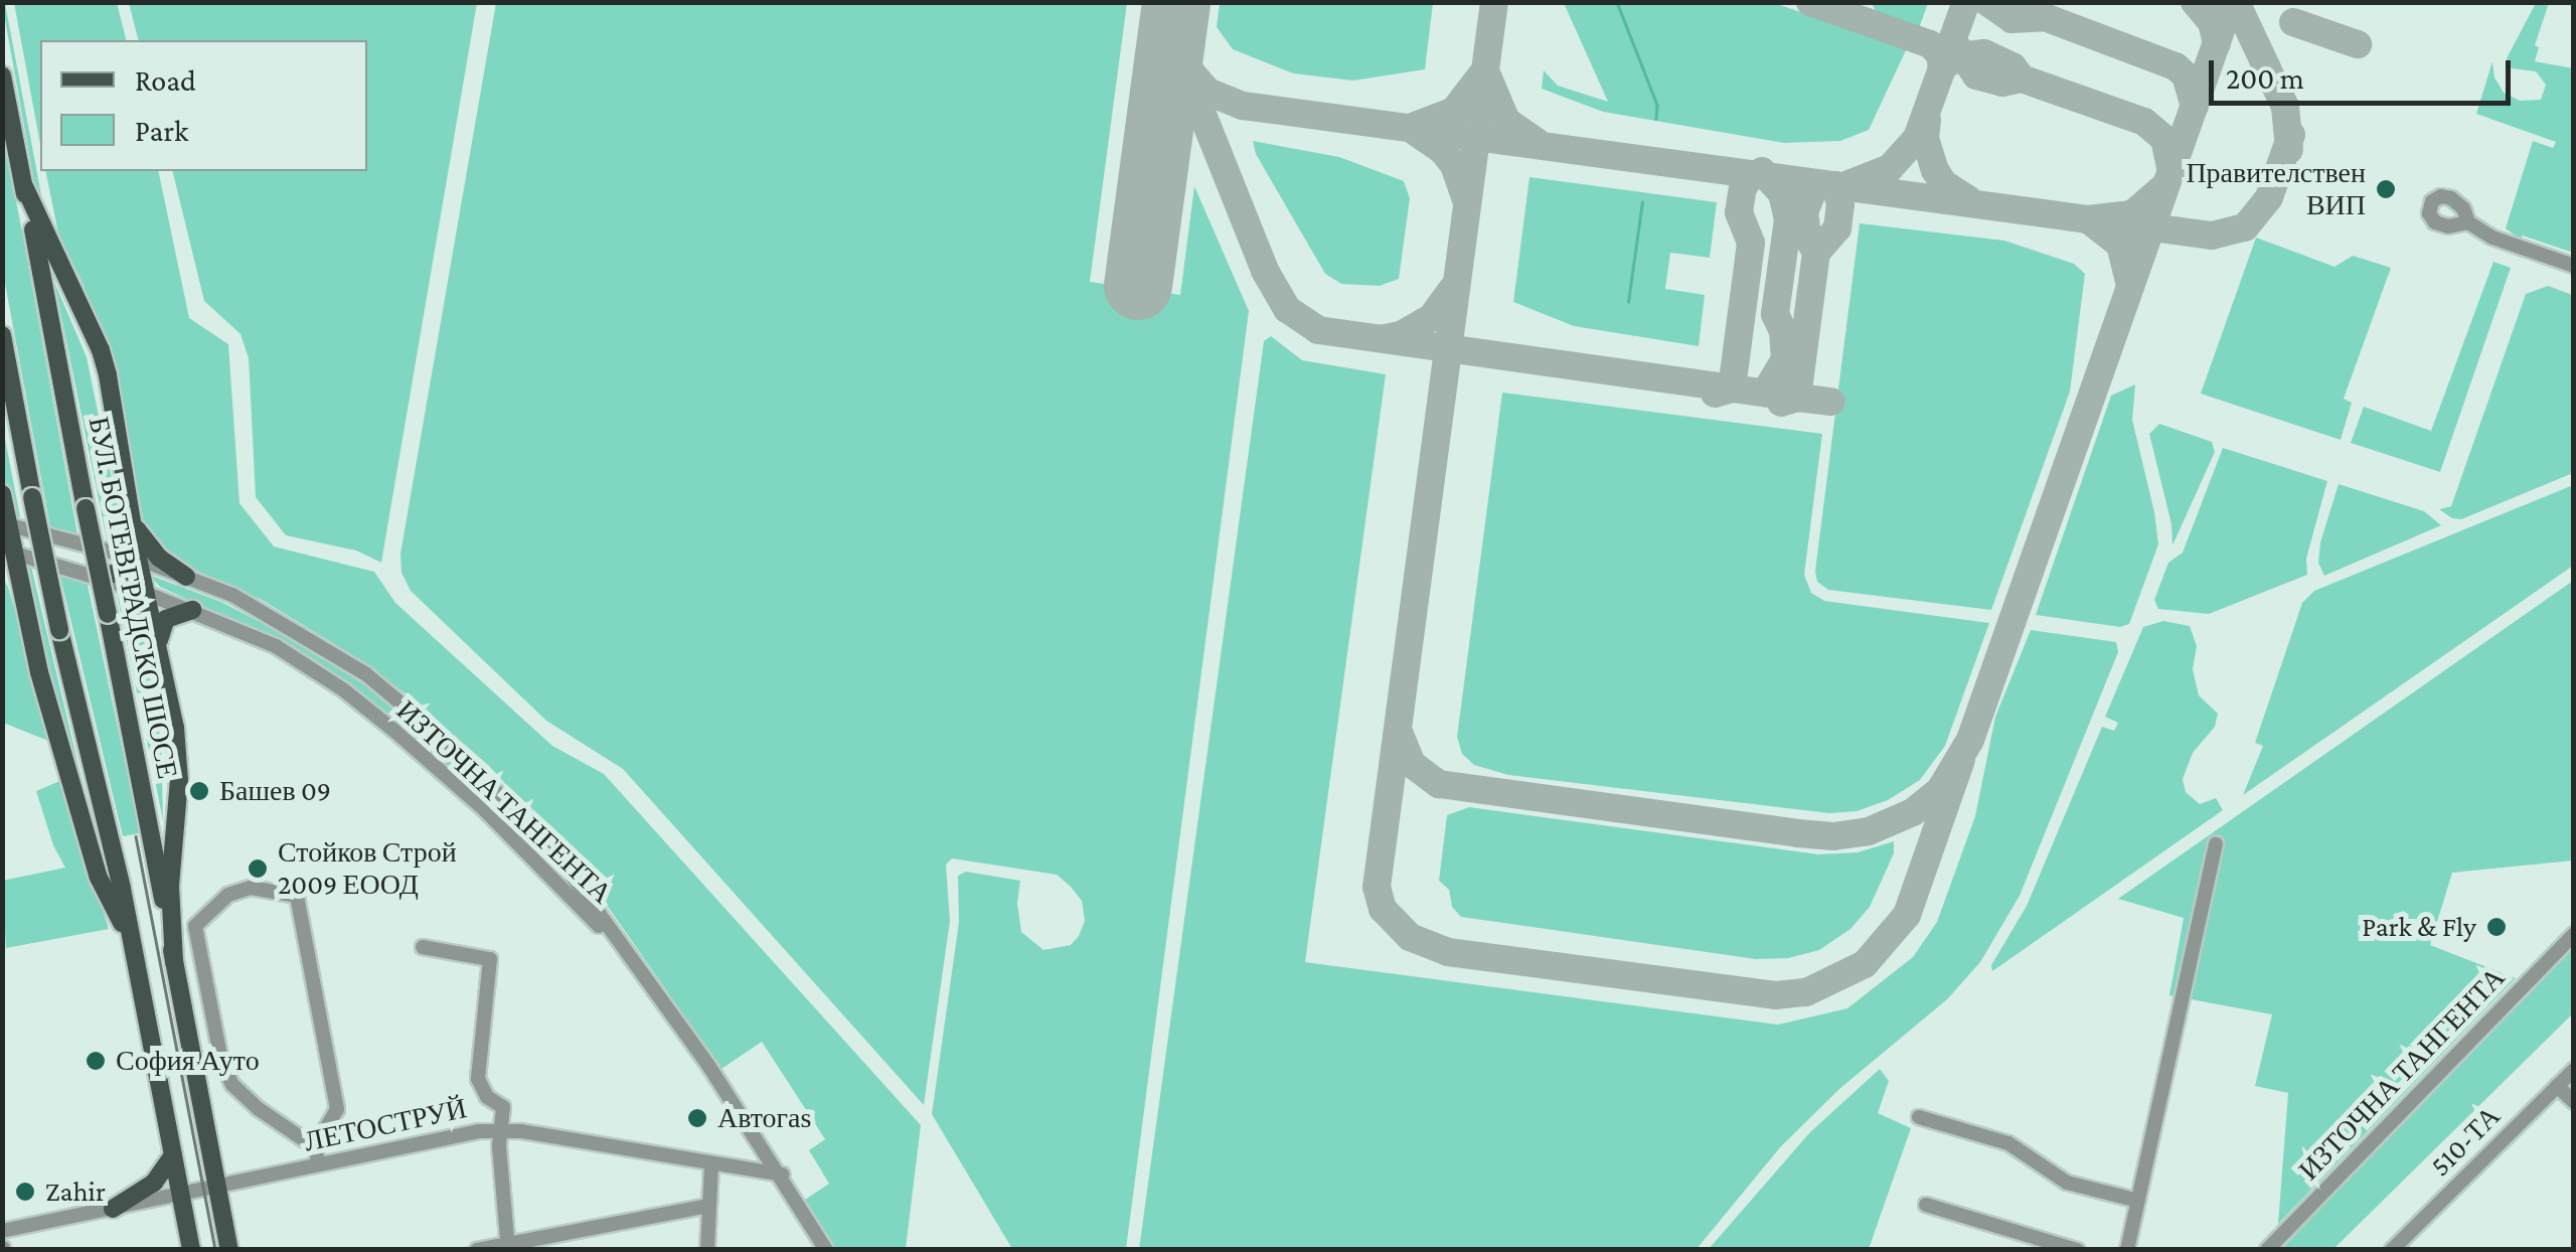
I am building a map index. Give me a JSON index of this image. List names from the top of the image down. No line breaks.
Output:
{"streets":{"main road":["БУЛ. БОТЕВГРАДСКО ШОСЕ"],"street":["ИЗТОЧНА ТАНГЕНТА","ЛЕТОСТРУЙ","510-ТА"]},"crossings":[["БУЛ. БОТЕВГРАДСКО ШОСЕ","ЛЕТОСТРУЙ"],["ИЗТОЧНА ТАНГЕНТА","ЛЕТОСТРУЙ"]],"places":["Правителствен ВИП","Башев 09","Стойков Строй 2009 ЕООД","Park & Fly","София Ауто","Автогаѕ","Zahir"],"legend":["Road","Park"],"scale_bar":"200 m"}
